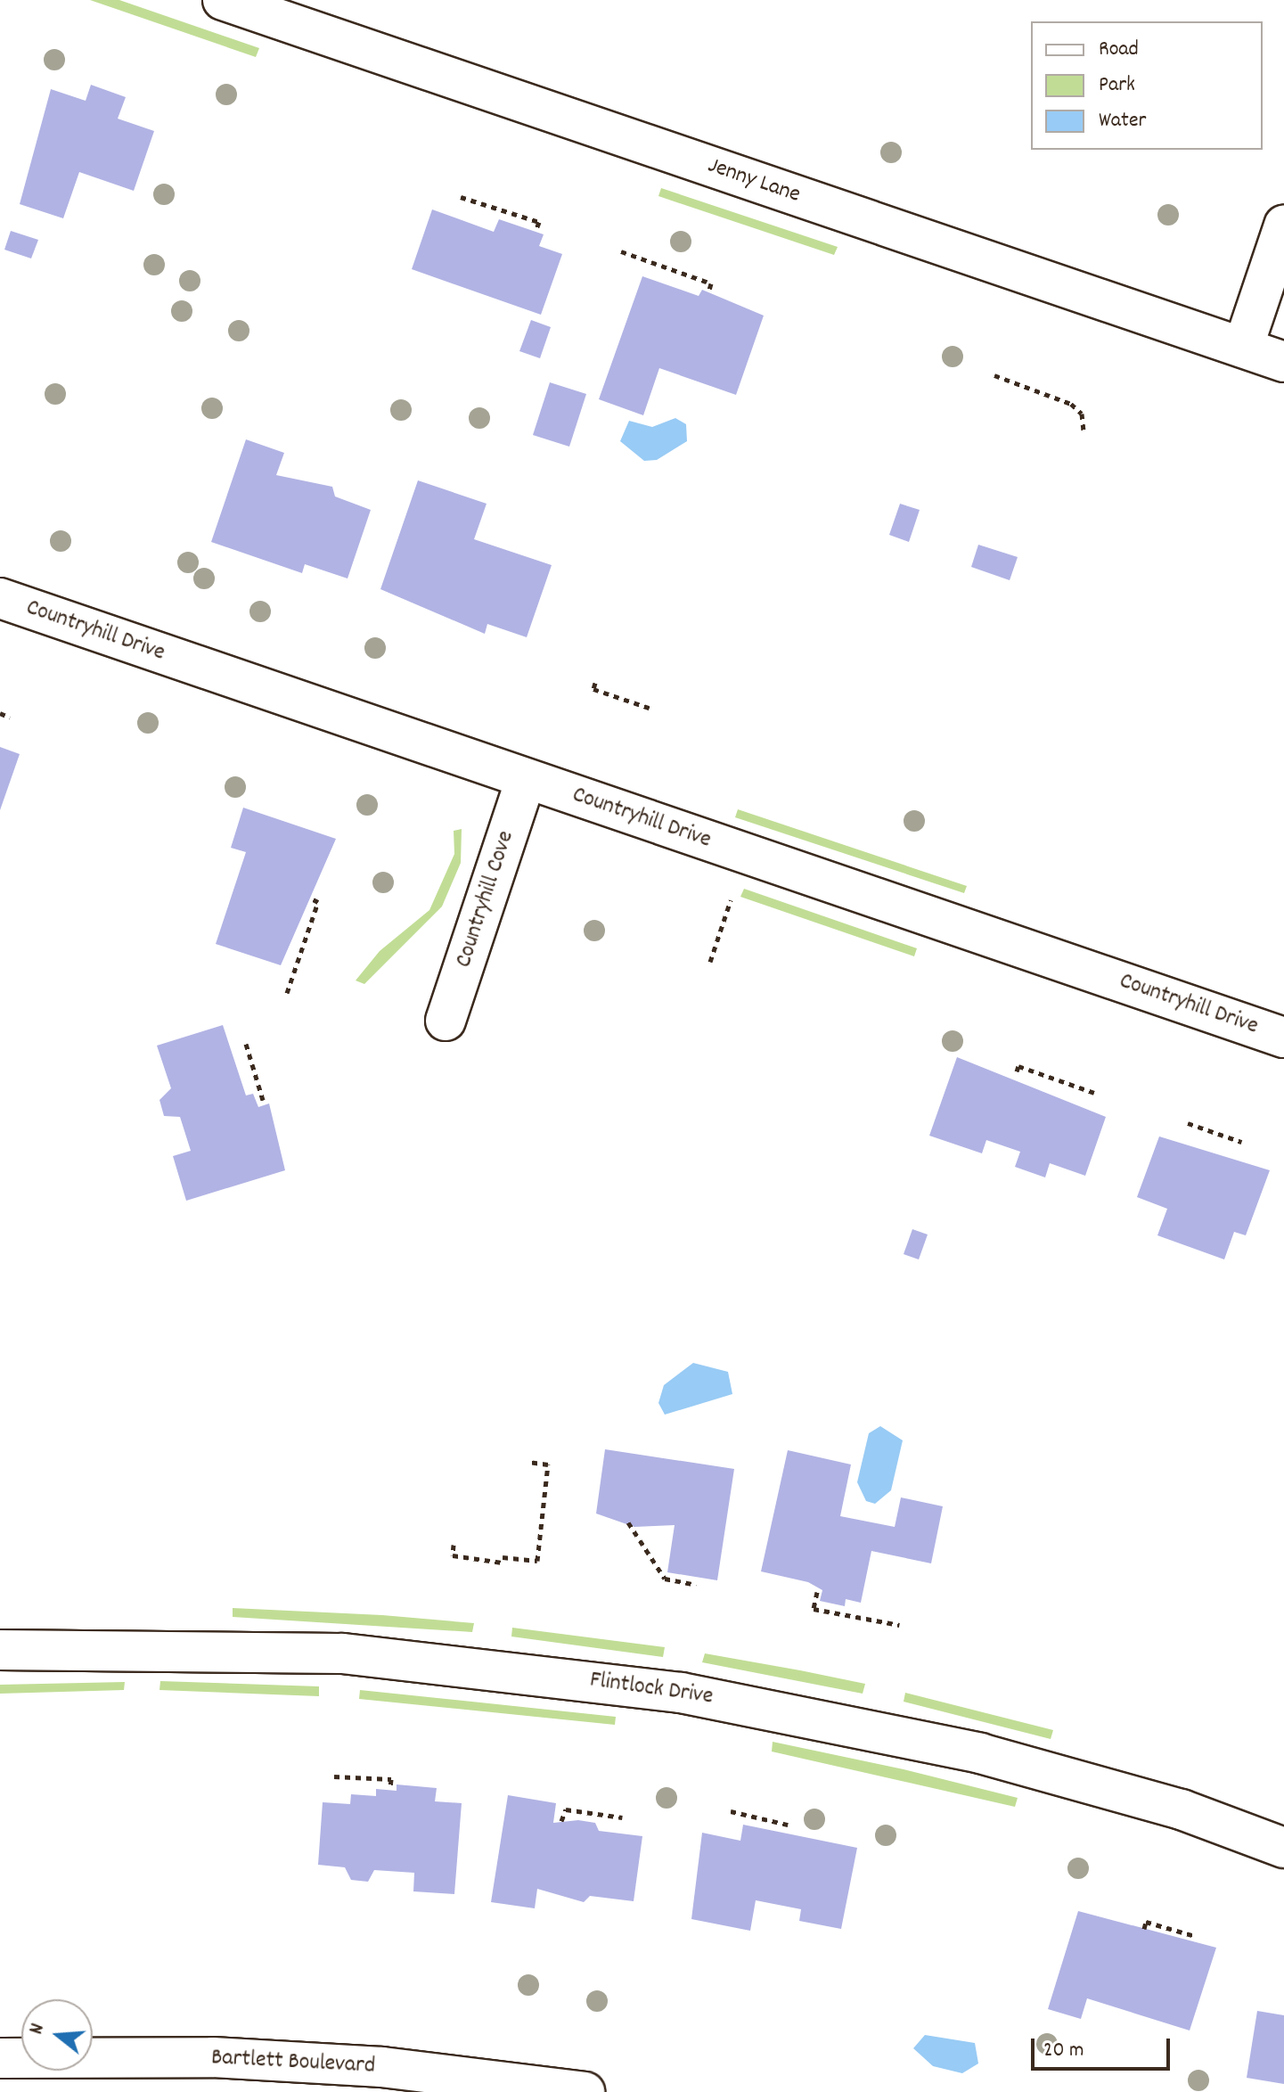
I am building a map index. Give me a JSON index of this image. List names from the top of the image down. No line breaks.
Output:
{"streets":{"street":["Jenny Lane","Countryhill Drive","Countryhill Cove","Flintlock Drive","Bartlett Boulevard"]},"crossings":[["Countryhill Drive","Countryhill Cove"]],"legend":["Road","Park","Water"],"scale_bar":"20 m","north":"left"}
